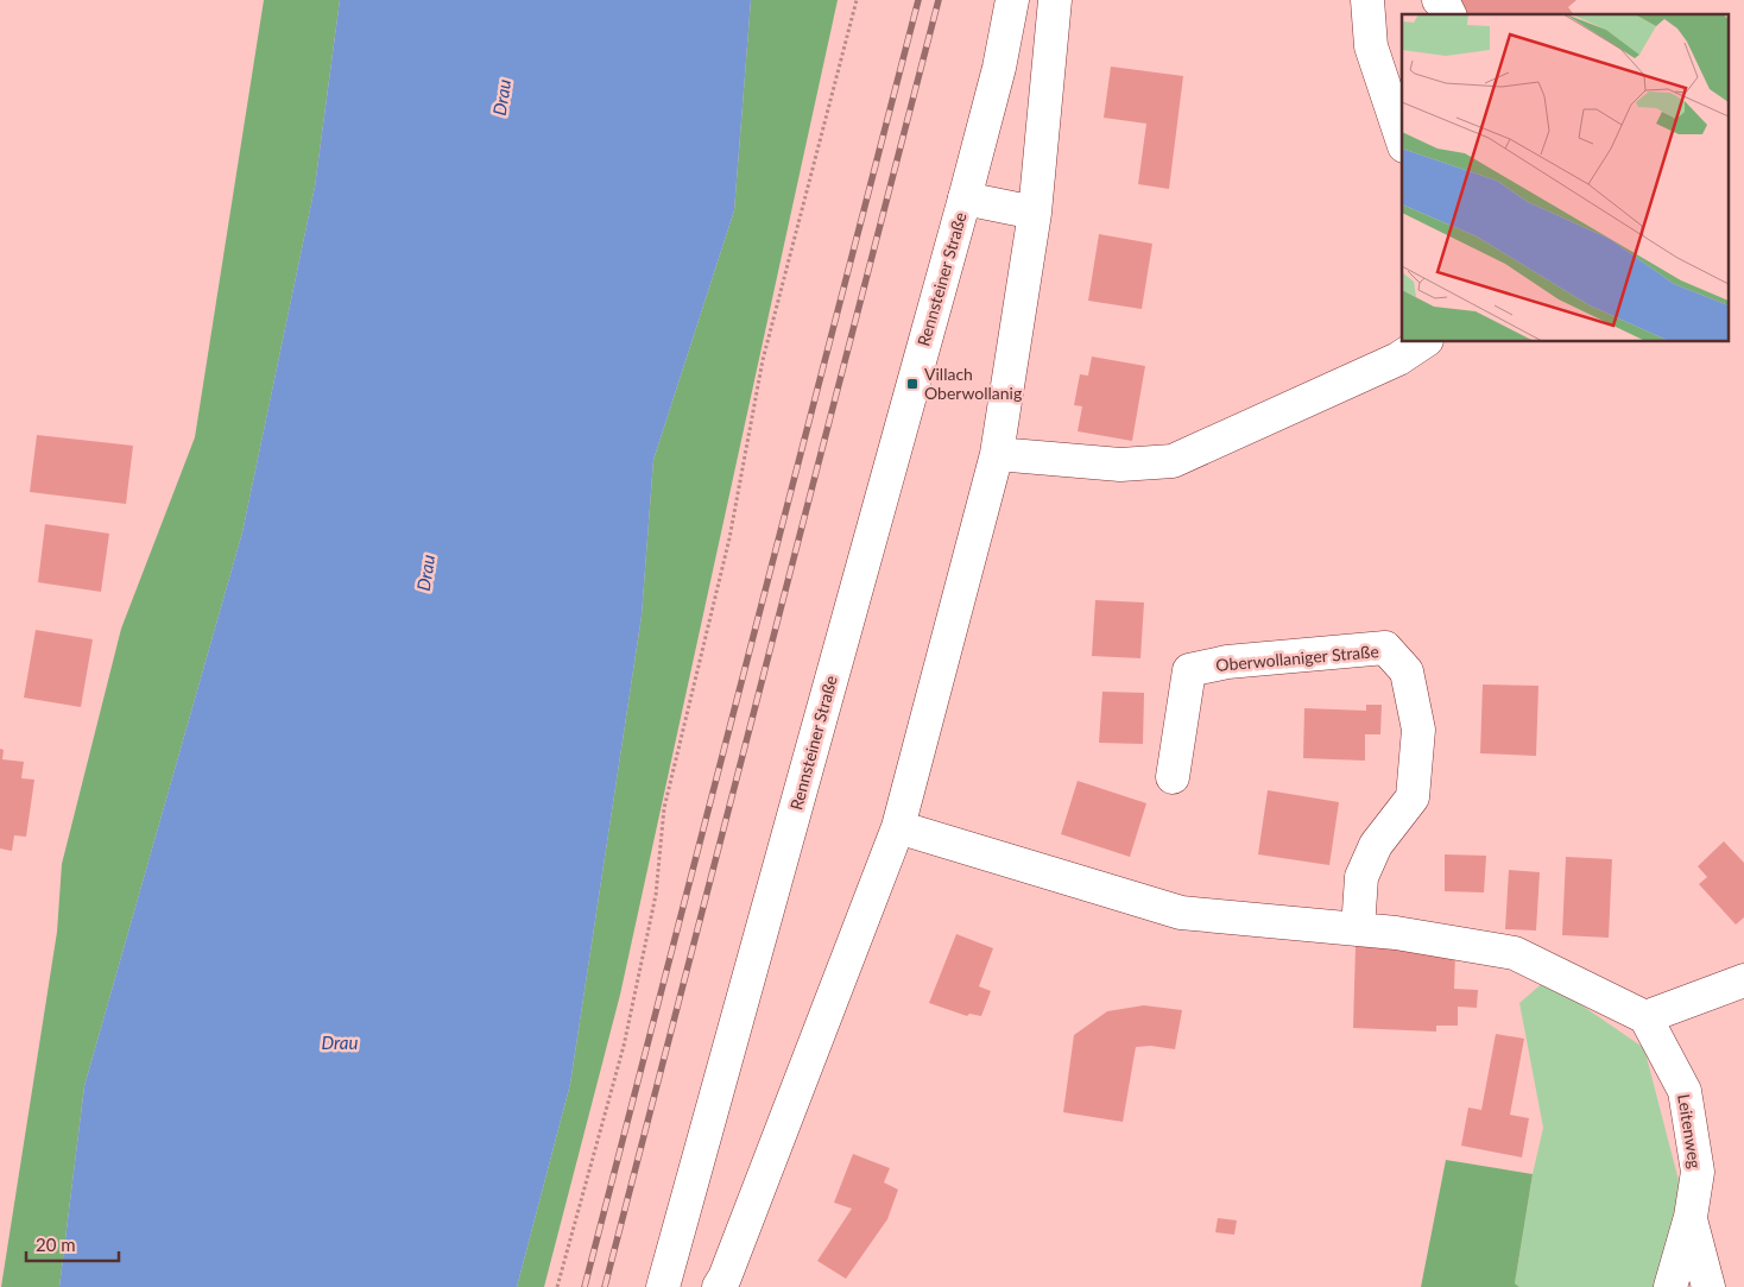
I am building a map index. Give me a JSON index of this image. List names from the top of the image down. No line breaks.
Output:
{"streets":{"street":["Rennsteiner Straße","Oberwollaniger Straße","Leitenweg"]},"water":["Drau"],"places":{"transit":["Villach Oberwollanig"]},"scale_bar":"20 m"}
